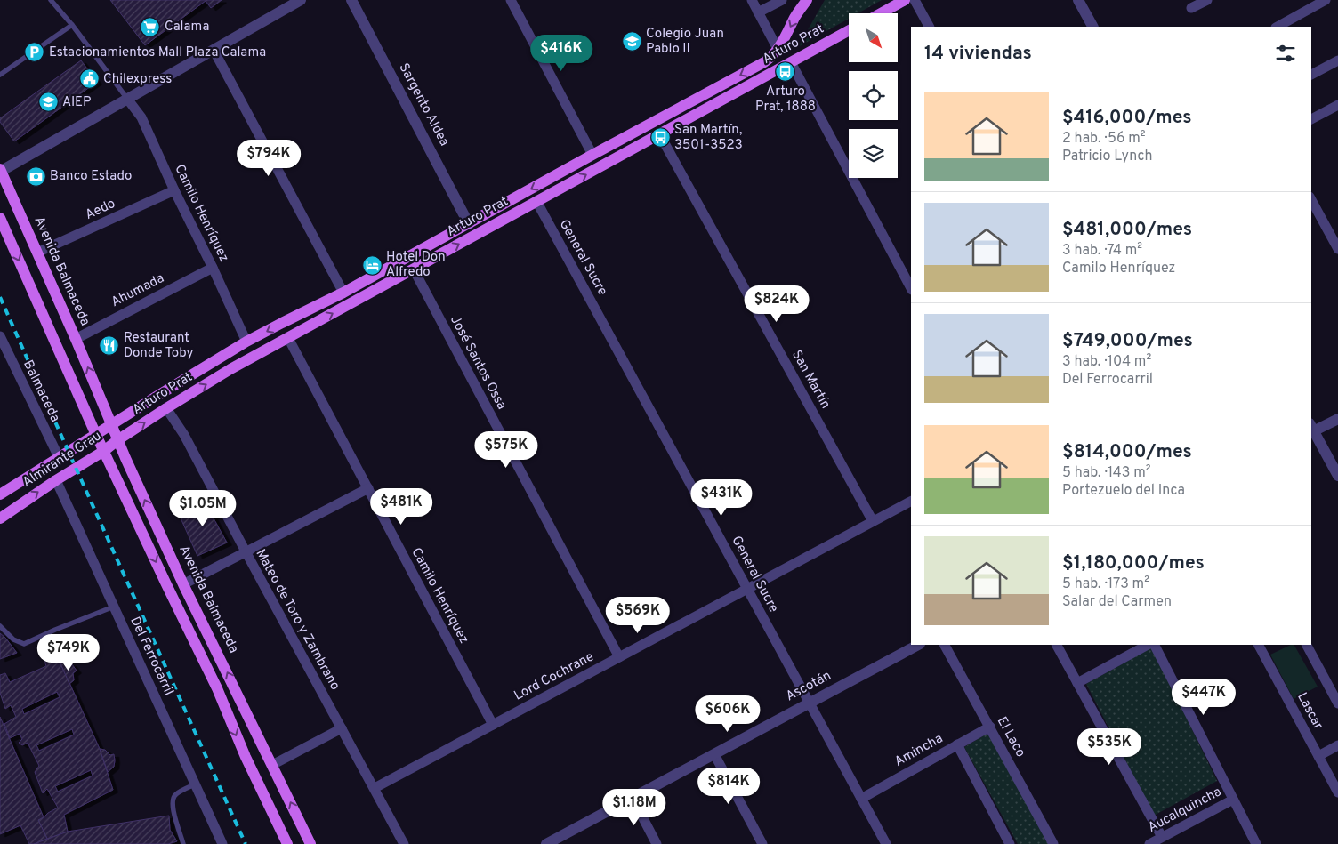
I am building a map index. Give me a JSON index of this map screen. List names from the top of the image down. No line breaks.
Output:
{"streets":{"main road":["Arturo Prat","Avenida Balmaceda","Almirante Grau"],"street":["Sargento Aldea","Aedo","Camilo Henríquez","General Sucre","Ahumada","José Santos Ossa","San Martín","Balmaceda","Mateo de Toro y Zambrano","Del Ferrocarril","Lord Cochrane","Ascotán","Lascar","El Laco","Amincha","Aucalquincha"]},"crossings":[["Arturo Prat","Sargento Aldea"],["Arturo Prat","Camilo Henríquez"],["Arturo Prat","General Sucre"],["Arturo Prat","Avenida Balmaceda"],["Arturo Prat","José Santos Ossa"],["Arturo Prat","San Martín"],["Arturo Prat","Almirante Grau"],["Arturo Prat","Mateo de Toro y Zambrano"],["Aedo","Camilo Henríquez"],["Aedo","Avenida Balmaceda"],["Camilo Henríquez","Ahumada"],["Camilo Henríquez","Lord Cochrane"],["General Sucre","Lord Cochrane"],["General Sucre","Ascotán"],["General Sucre","Amincha"],["Avenida Balmaceda","Ahumada"],["Avenida Balmaceda","Almirante Grau"],["José Santos Ossa","Lord Cochrane"],["San Martín","Lord Cochrane"],["Balmaceda","Almirante Grau"],["Almirante Grau","Del Ferrocarril"],["Mateo de Toro y Zambrano","Lord Cochrane"],["El Laco","Amincha"]],"places":{"supermarket":["Calama"],"school or university":["Colegio Juan Pablo II","AIEP"],"parking":["Estacionamientos Mall Plaza Calama"],"bus stop":["Arturo Prat, 1888","San Martín, 3501-3523"],"public building":["Chilexpress"],"bank":["Banco Estado"],"hotel":["Hotel Don Alfredo"],"restaurant":["Restaurant Donde Toby"]},"north":"bottom right","page":{"heading":"14 viviendas","price":["$416K","$794K","$824K","$575K","$431K","$481K","$1.05M","$569K","$749K","$447K","$606K","$535K","$814K","$1.18M"],"list":[{"name":"$416,000/mes","note":"2 hab. · 56 m² · Patricio Lynch"},{"name":"$481,000/mes","note":"3 hab. · 74 m² · Camilo Henríquez"},{"name":"$749,000/mes","note":"3 hab. · 104 m² · Del Ferrocarril"},{"name":"$814,000/mes","note":"5 hab. · 143 m² · Portezuelo del Inca"},{"name":"$1,180,000/mes","note":"5 hab. · 173 m² · Salar del Carmen"}]}}
